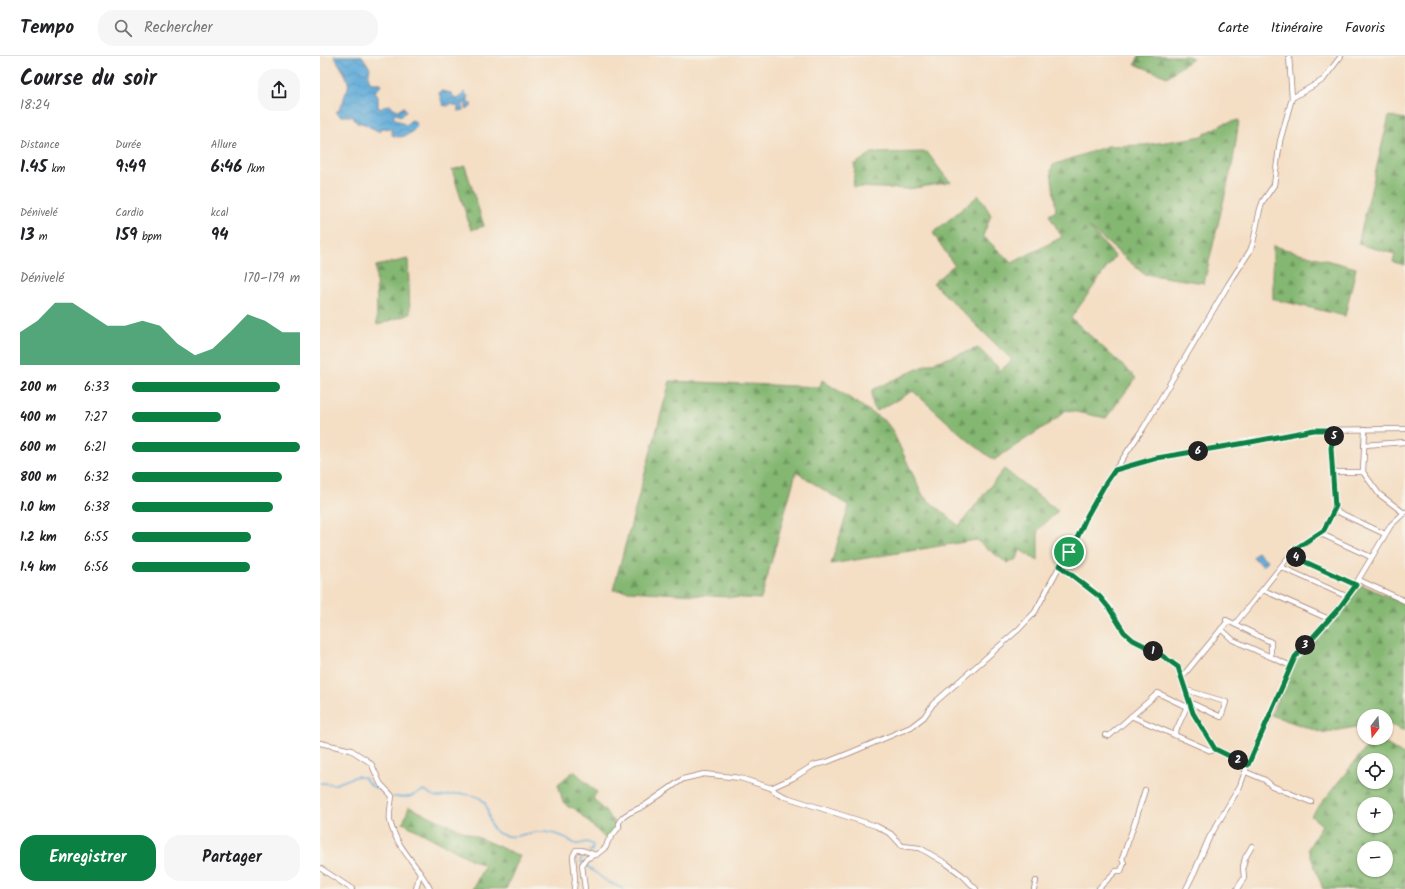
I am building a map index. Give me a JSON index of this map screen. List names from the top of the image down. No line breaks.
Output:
{"north":"bottom","page":{"header":"Tempo","search":"Rechercher","nav":["Carte","Itinéraire","Favoris"],"heading":["Course du soir","18:24"],"stats":[["Distance","1.45 km"],["Durée","9:49"],["Allure","6:46 /km"],["Dénivelé","13 m"],["Cardio","159 bpm"],["kcal","94"]],"chart":["Dénivelé","170–179 m"],"list":[{"name":"200 m","note":"6:33"},{"name":"400 m","note":"7:27"},{"name":"600 m","note":"6:21"},{"name":"800 m","note":"6:32"},{"name":"1.0 km","note":"6:38"},{"name":"1.2 km","note":"6:55"},{"name":"1.4 km","note":"6:56"}],"pins":["5","6","4","3","1","2"],"map_buttons":["+","−"],"buttons":["Enregistrer","Partager"]}}
